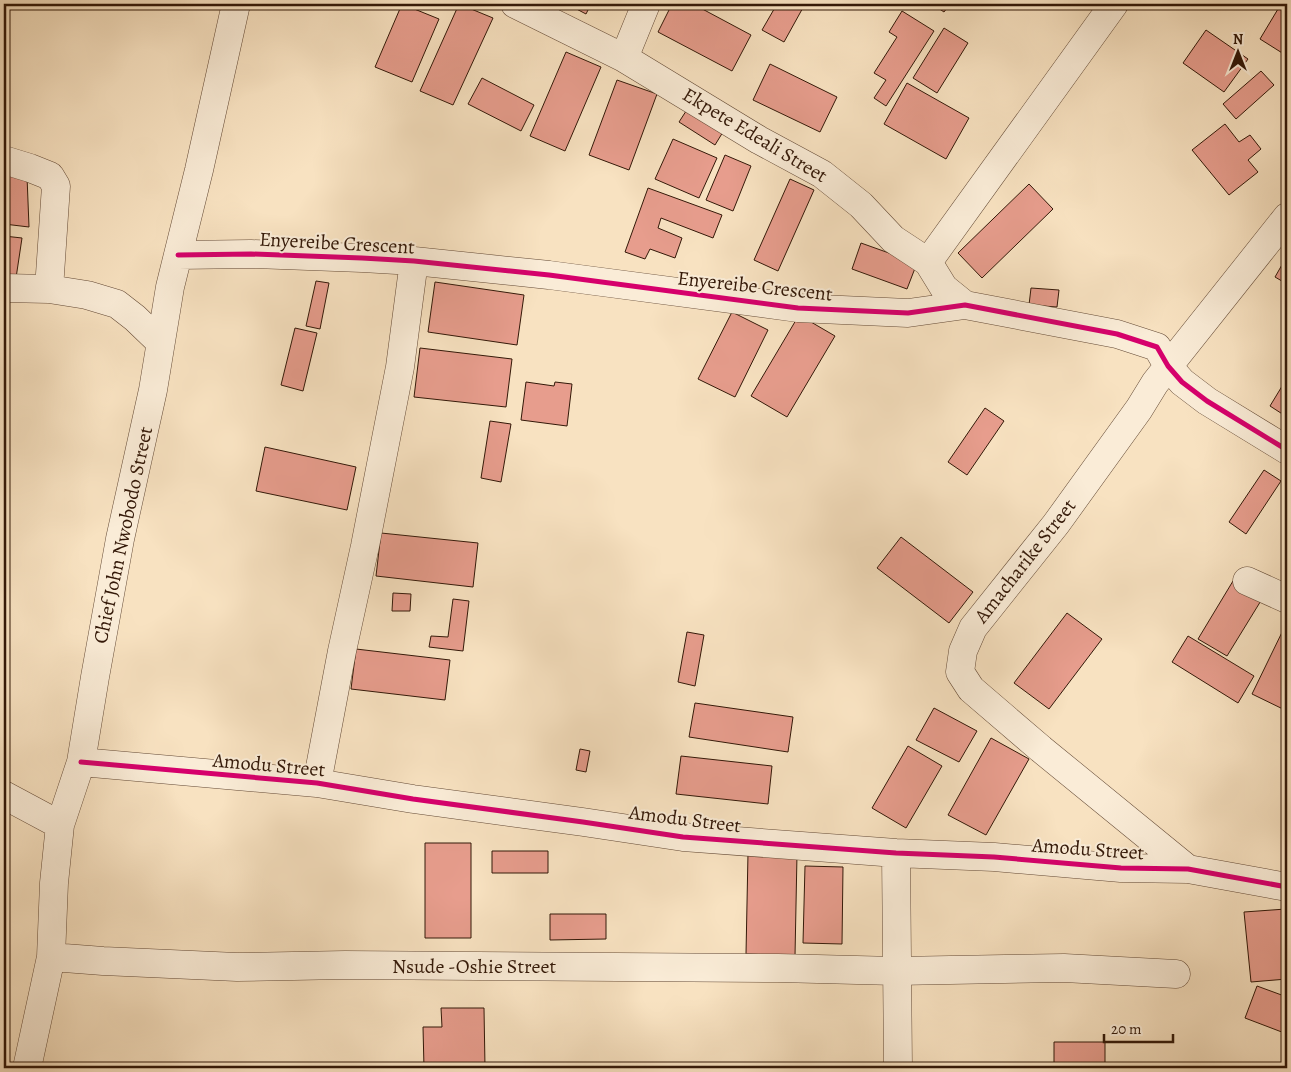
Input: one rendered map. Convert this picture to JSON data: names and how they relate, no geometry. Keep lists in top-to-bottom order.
{
  "streets": {
    "street": [
      "Ekpete Edeali Street",
      "Enyereibe Crescent",
      "Chief John Nwobodo Street",
      "Amacharike Street",
      "Amodu Street",
      "Nsude -Oshie Street"
    ]
  },
  "crossings": [
    ["Ekpete Edeali Street", "Enyereibe Crescent"],
    ["Enyereibe Crescent", "Chief John Nwobodo Street"],
    ["Enyereibe Crescent", "Amacharike Street"],
    ["Chief John Nwobodo Street", "Amodu Street"],
    ["Chief John Nwobodo Street", "Nsude -Oshie Street"],
    ["Amacharike Street", "Amodu Street"]
  ],
  "scale_bar": "20 m",
  "north": "top"
}
